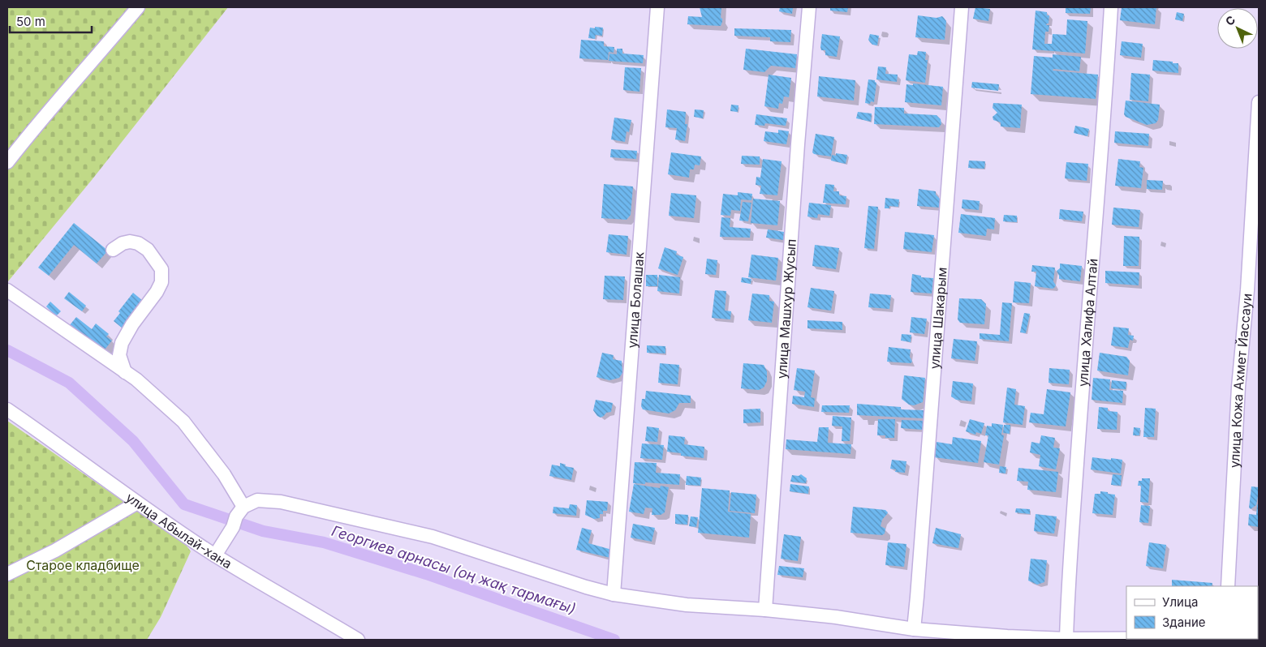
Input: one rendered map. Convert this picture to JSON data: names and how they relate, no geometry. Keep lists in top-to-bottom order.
{
  "streets": {
    "street": [
      "улица Болашак",
      "улица Машхур Жусып",
      "улица Шакарым",
      "улица Халифа Алтай",
      "улица Кожа Ахмет Йассауи",
      "улица Абылай-хана"
    ]
  },
  "water": ["Георгиев арнасы (оң жақ тармағы)"],
  "parks": ["Старое кладбище"],
  "legend": ["Улица", "Здание"],
  "scale_bar": "50 m",
  "north": "top left"
}
